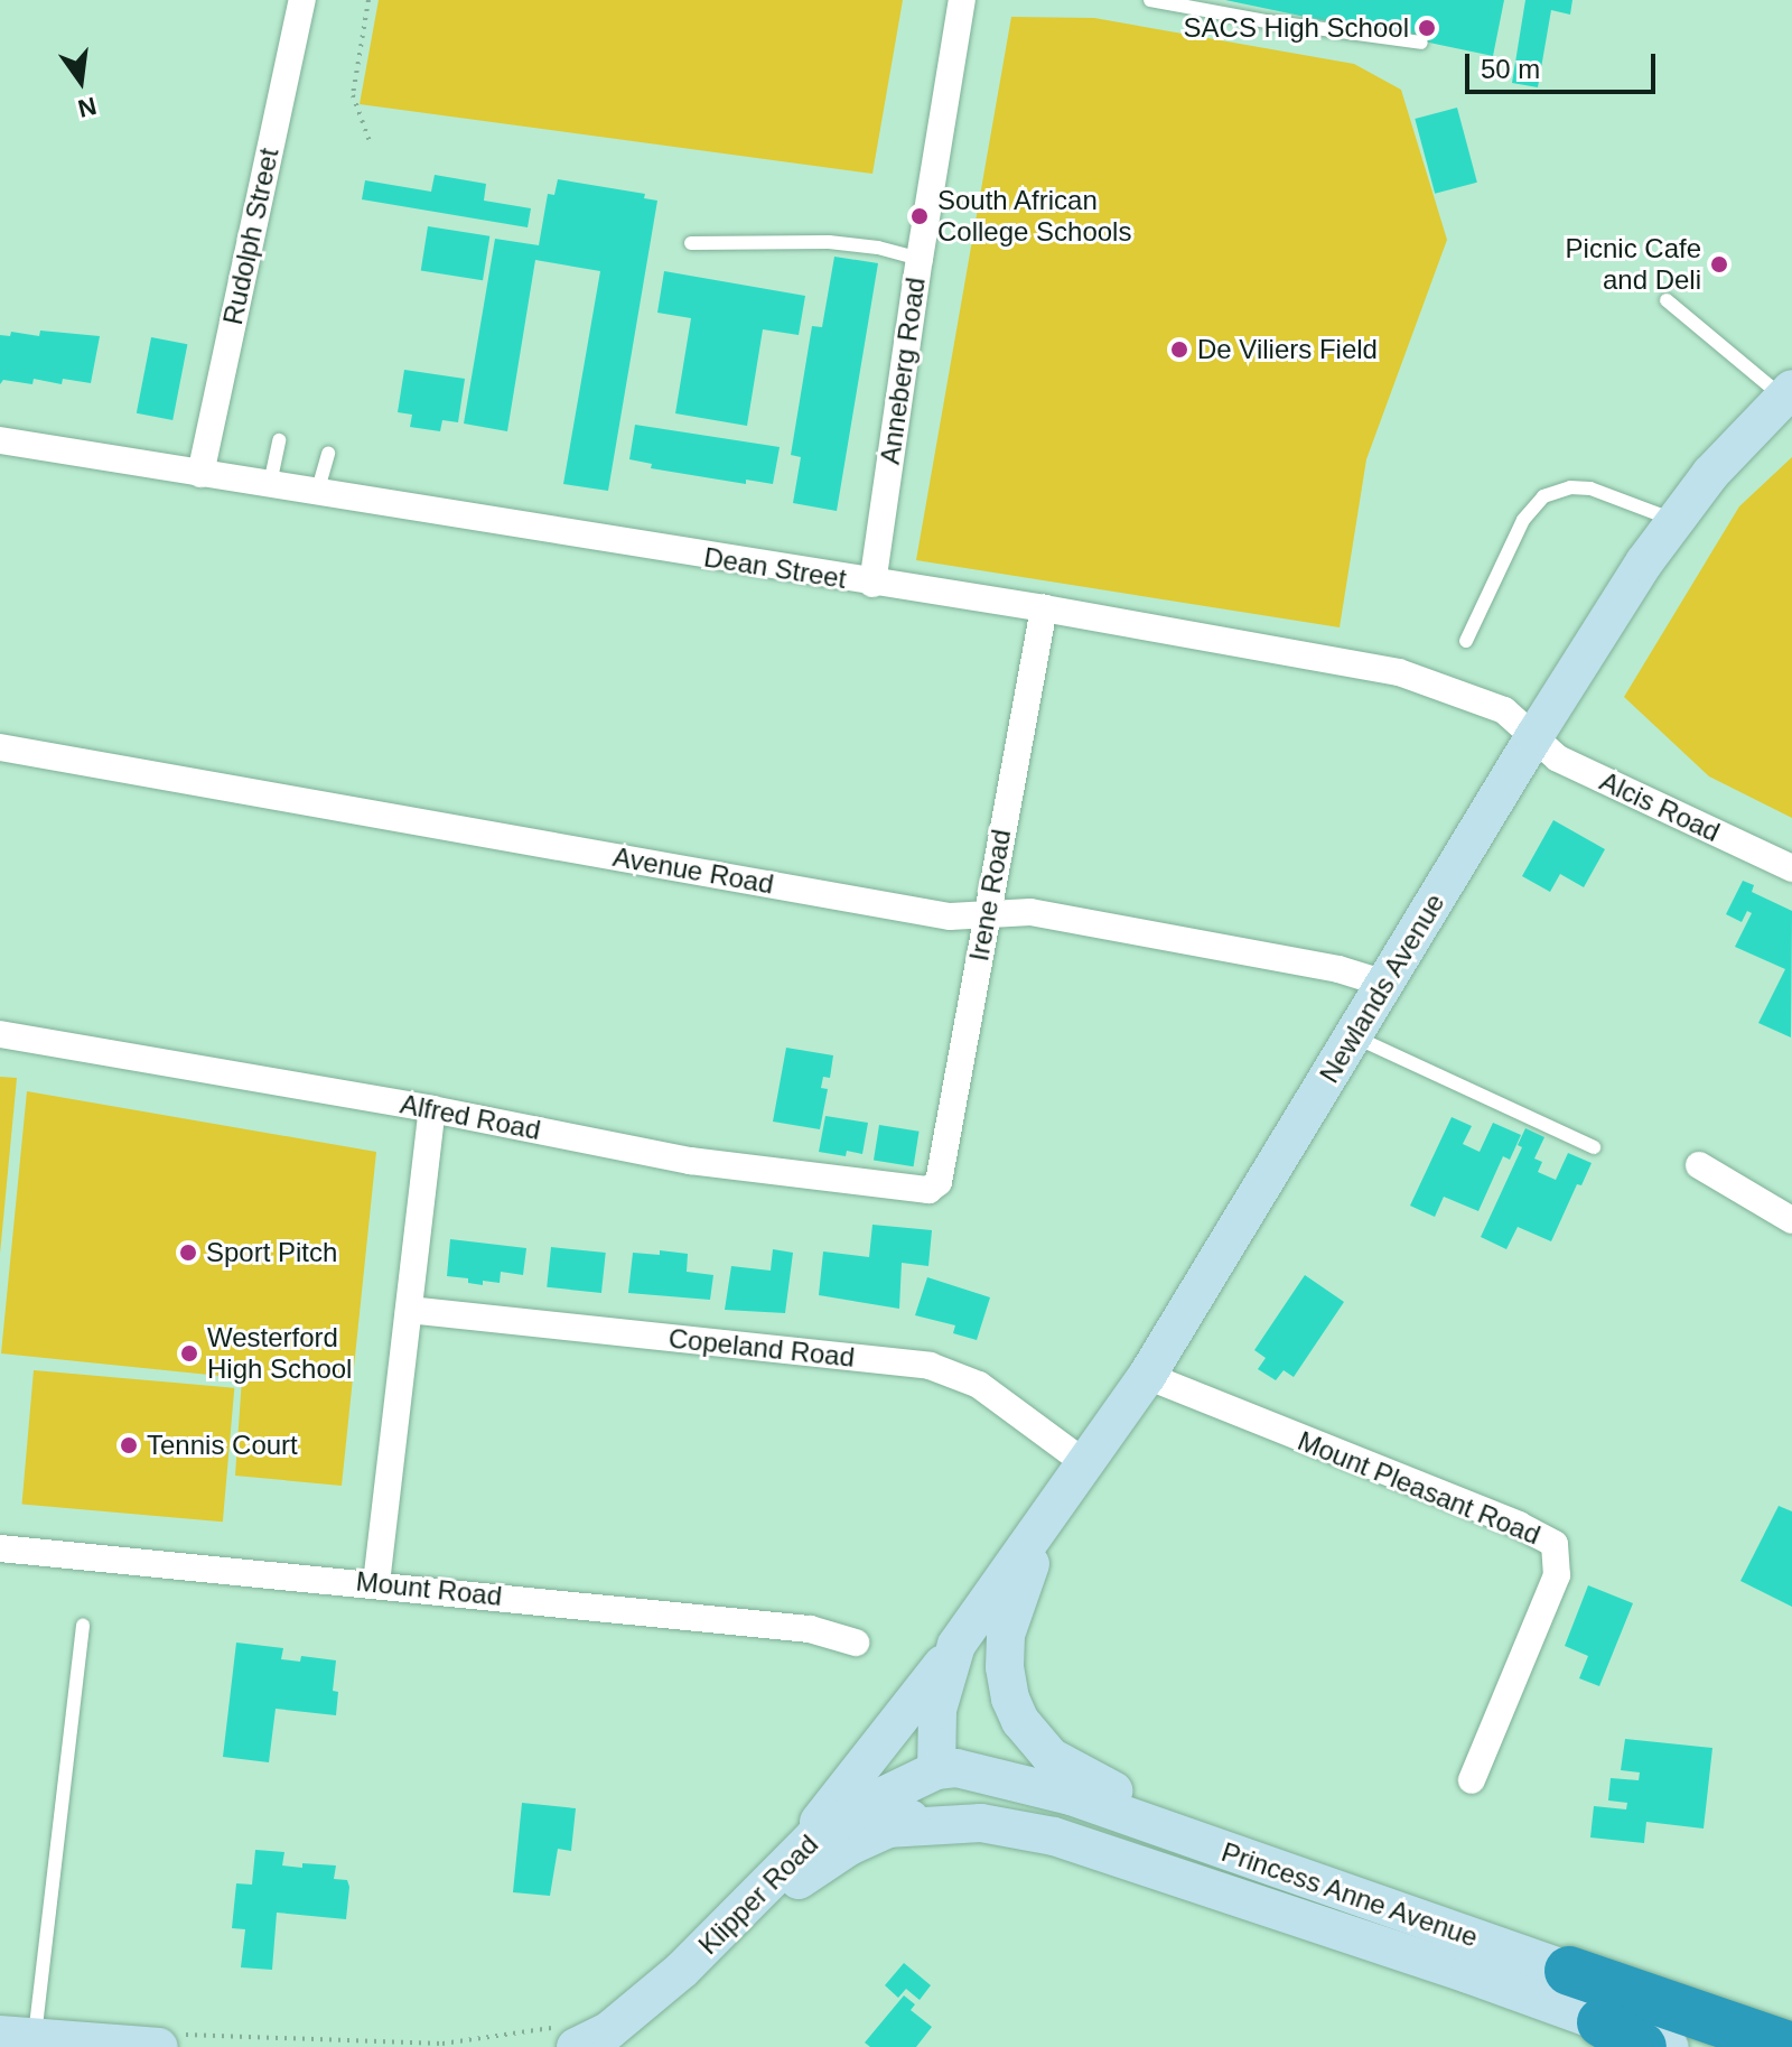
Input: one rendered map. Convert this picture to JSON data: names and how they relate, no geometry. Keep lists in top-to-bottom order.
{
  "streets": {
    "main road": ["Newlands Avenue", "Klipper Road", "Princess Anne Avenue"],
    "street": [
      "Rudolph Street",
      "Anneberg Road",
      "Dean Street",
      "Alcis Road",
      "Avenue Road",
      "Irene Road",
      "Alfred Road",
      "Copeland Road",
      "Mount Pleasant Road",
      "Mount Road"
    ]
  },
  "crossings": [
    ["Rudolph Street", "Dean Street"],
    ["Anneberg Road", "Dean Street"],
    ["Dean Street", "Alcis Road"],
    ["Dean Street", "Irene Road"],
    ["Dean Street", "Newlands Avenue"],
    ["Alcis Road", "Newlands Avenue"],
    ["Avenue Road", "Irene Road"],
    ["Avenue Road", "Newlands Avenue"],
    ["Irene Road", "Alfred Road"],
    ["Newlands Avenue", "Copeland Road"],
    ["Newlands Avenue", "Mount Pleasant Road"],
    ["Newlands Avenue", "Klipper Road"],
    ["Newlands Avenue", "Princess Anne Avenue"],
    ["Klipper Road", "Princess Anne Avenue"]
  ],
  "places": [
    "SACS High School",
    "South African College Schools",
    "Picnic Cafe and Deli",
    "De Viliers Field",
    "Sport Pitch",
    "Westerford High School",
    "Tennis Court"
  ],
  "scale_bar": "50 m",
  "north": "bottom"
}
